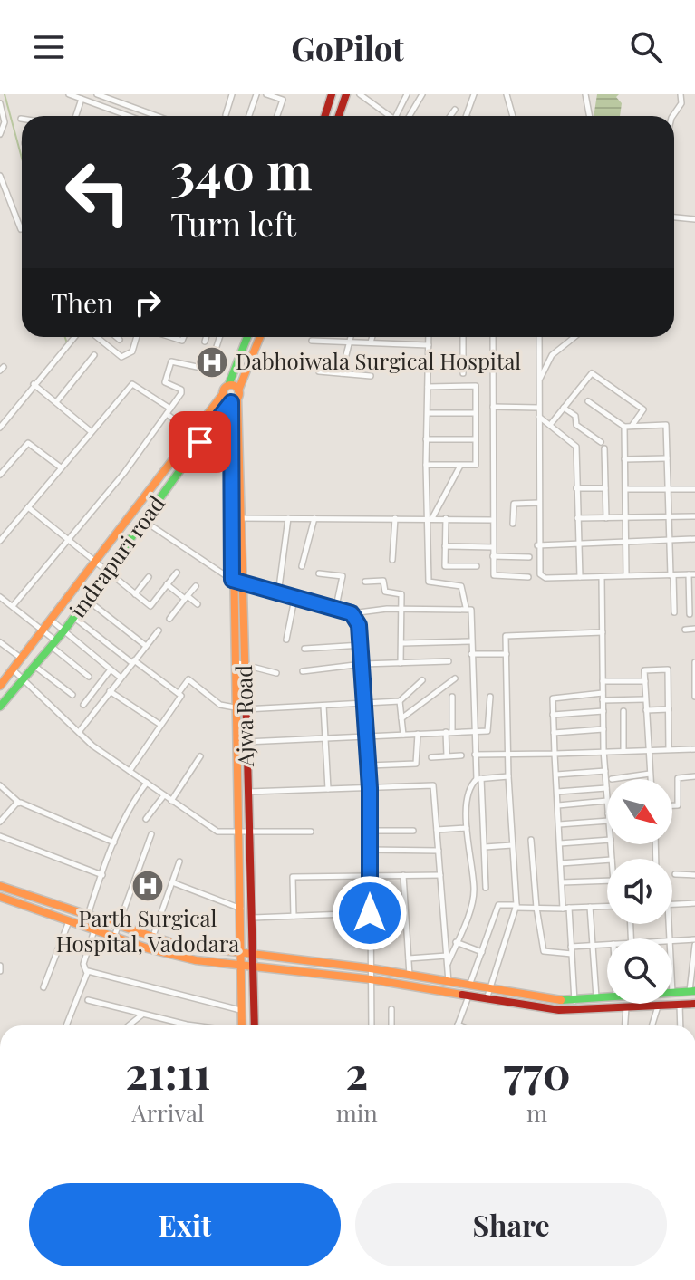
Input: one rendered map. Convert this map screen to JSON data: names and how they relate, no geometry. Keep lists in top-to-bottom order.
{
  "streets": {
    "main road": ["indrapuri road", "Ajwa Road"]
  },
  "crossings": [
    ["indrapuri road", "Ajwa Road"]
  ],
  "places": {
    "hospital": ["Dabhoiwala Surgical Hospital", "Parth Surgical Hospital, Vadodara"]
  },
  "north": "bottom right",
  "page": {
    "header": "GoPilot",
    "turn": ["340 m", "Turn left"],
    "then": "Then",
    "eta": [
      "21:11",
      "Arrival",
      "2",
      "min",
      "770",
      "m"
    ],
    "buttons": ["Exit", "Share"]
  }
}
